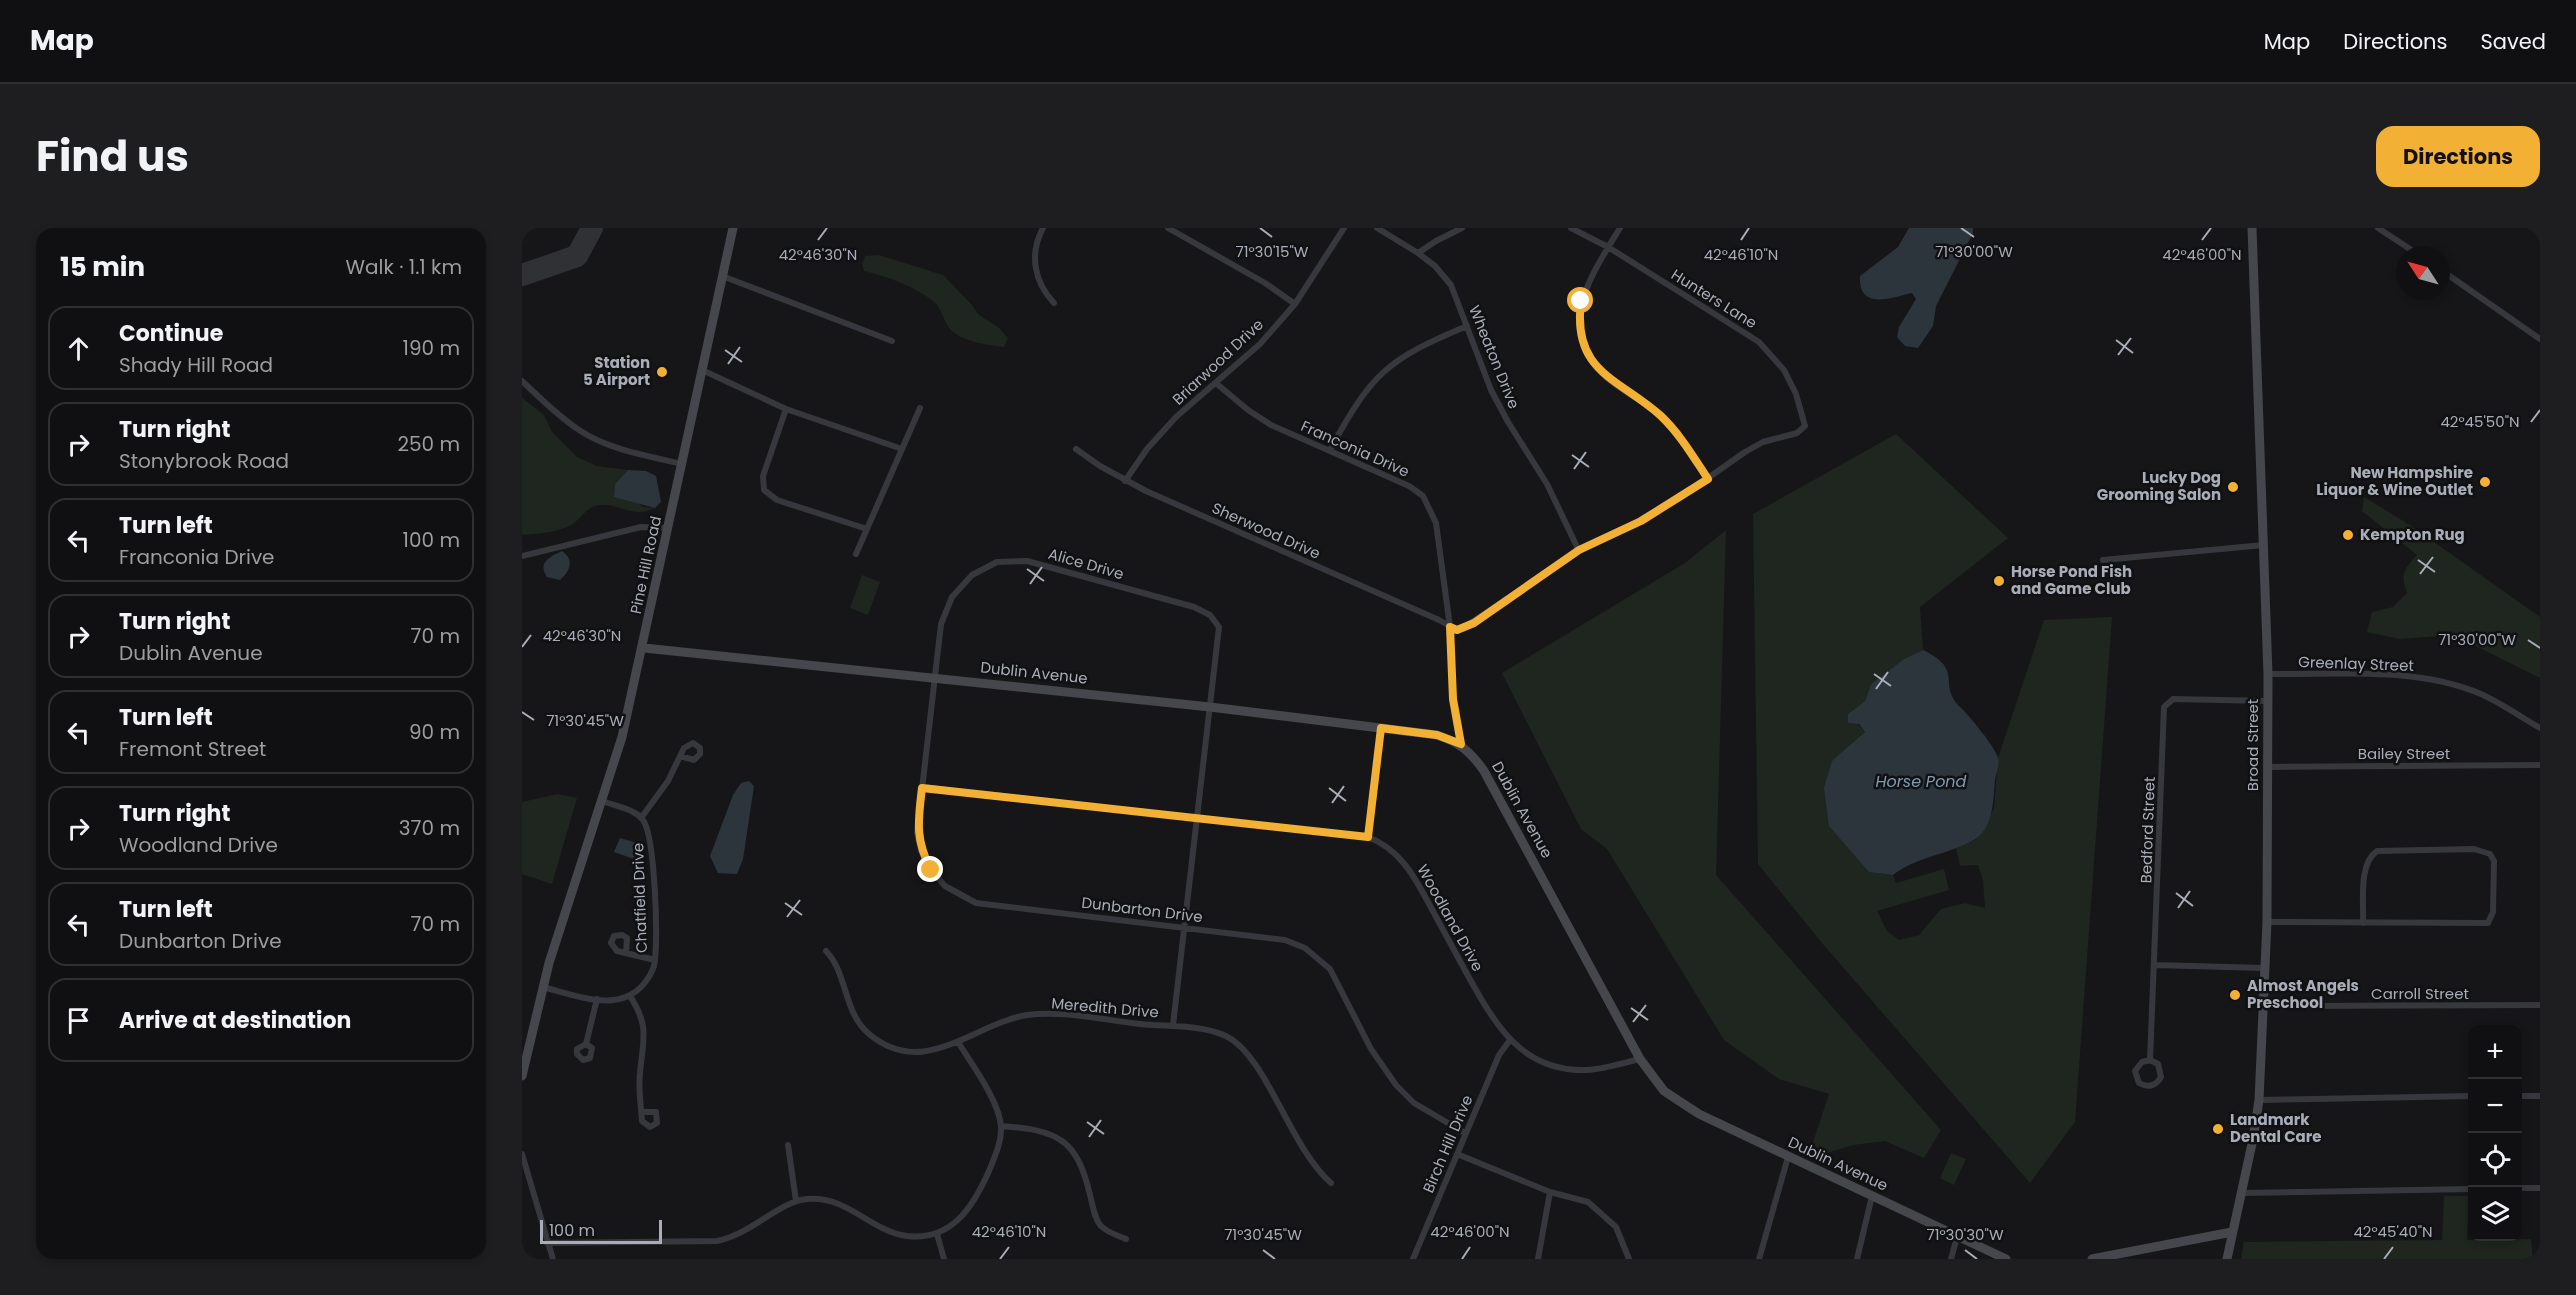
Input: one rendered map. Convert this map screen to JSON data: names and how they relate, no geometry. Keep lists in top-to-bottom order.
{
  "streets": {
    "street": [
      "Hunters Lane",
      "Wheaton Drive",
      "Briarwood Drive",
      "Franconia Drive",
      "Sherwood Drive",
      "Alice Drive",
      "Pine Hill Road",
      "Greenlay Street",
      "Dublin Avenue",
      "Broad Street",
      "Bailey Street",
      "Bedford Street",
      "Chatfield Drive",
      "Dunbarton Drive",
      "Woodland Drive",
      "Carroll Street",
      "Meredith Drive",
      "Birch Hill Drive"
    ]
  },
  "crossings": [
    ["Briarwood Drive", "Franconia Drive"],
    ["Briarwood Drive", "Sherwood Drive"],
    ["Franconia Drive", "Sherwood Drive"],
    ["Franconia Drive", "Dublin Avenue"],
    ["Alice Drive", "Dublin Avenue"],
    ["Alice Drive", "Dunbarton Drive"],
    ["Alice Drive", "Woodland Drive"],
    ["Alice Drive", "Meredith Drive"],
    ["Pine Hill Road", "Dublin Avenue"],
    ["Greenlay Street", "Broad Street"],
    ["Dublin Avenue", "Dunbarton Drive"],
    ["Dublin Avenue", "Woodland Drive"],
    ["Broad Street", "Bailey Street"],
    ["Broad Street", "Bedford Street"],
    ["Broad Street", "Carroll Street"],
    ["Dunbarton Drive", "Woodland Drive"],
    ["Dunbarton Drive", "Birch Hill Drive"],
    ["Woodland Drive", "Birch Hill Drive"]
  ],
  "water": ["Horse Pond"],
  "places": [
    "Station 5 Airport",
    "New Hampshire Liquor & Wine Outlet",
    "Lucky Dog Grooming Salon",
    "Kempton Rug",
    "Horse Pond Fish and Game Club",
    "Almost Angels Preschool",
    "Landmark Dental Care"
  ],
  "scale_bar": "100 m",
  "north": "top left",
  "page": {
    "header": "Map",
    "nav": ["Map", "Directions", "Saved"],
    "title": "Find us",
    "buttons": "Directions",
    "heading": ["15 min", "Walk · 1.1 km"],
    "list": [
      ["Continue", "Shady Hill Road", "190 m"],
      ["Turn right", "Stonybrook Road", "250 m"],
      ["Turn left", "Franconia Drive", "100 m"],
      ["Turn right", "Dublin Avenue", "70 m"],
      ["Turn left", "Fremont Street", "90 m"],
      ["Turn right", "Woodland Drive", "370 m"],
      ["Turn left", "Dunbarton Drive", "70 m"],
      "Arrive at destination"
    ],
    "map_buttons": ["+", "−"],
    "scale": "100 m"
  },
  "coordinates": [
    "71°30'00\"W",
    "71°30'15\"W",
    "42°46'30\"N",
    "42°46'10\"N",
    "42°46'00\"N",
    "42°45'50\"N",
    "71°30'45\"W",
    "42°45'40\"N",
    "71°30'30\"W"
  ]
}
